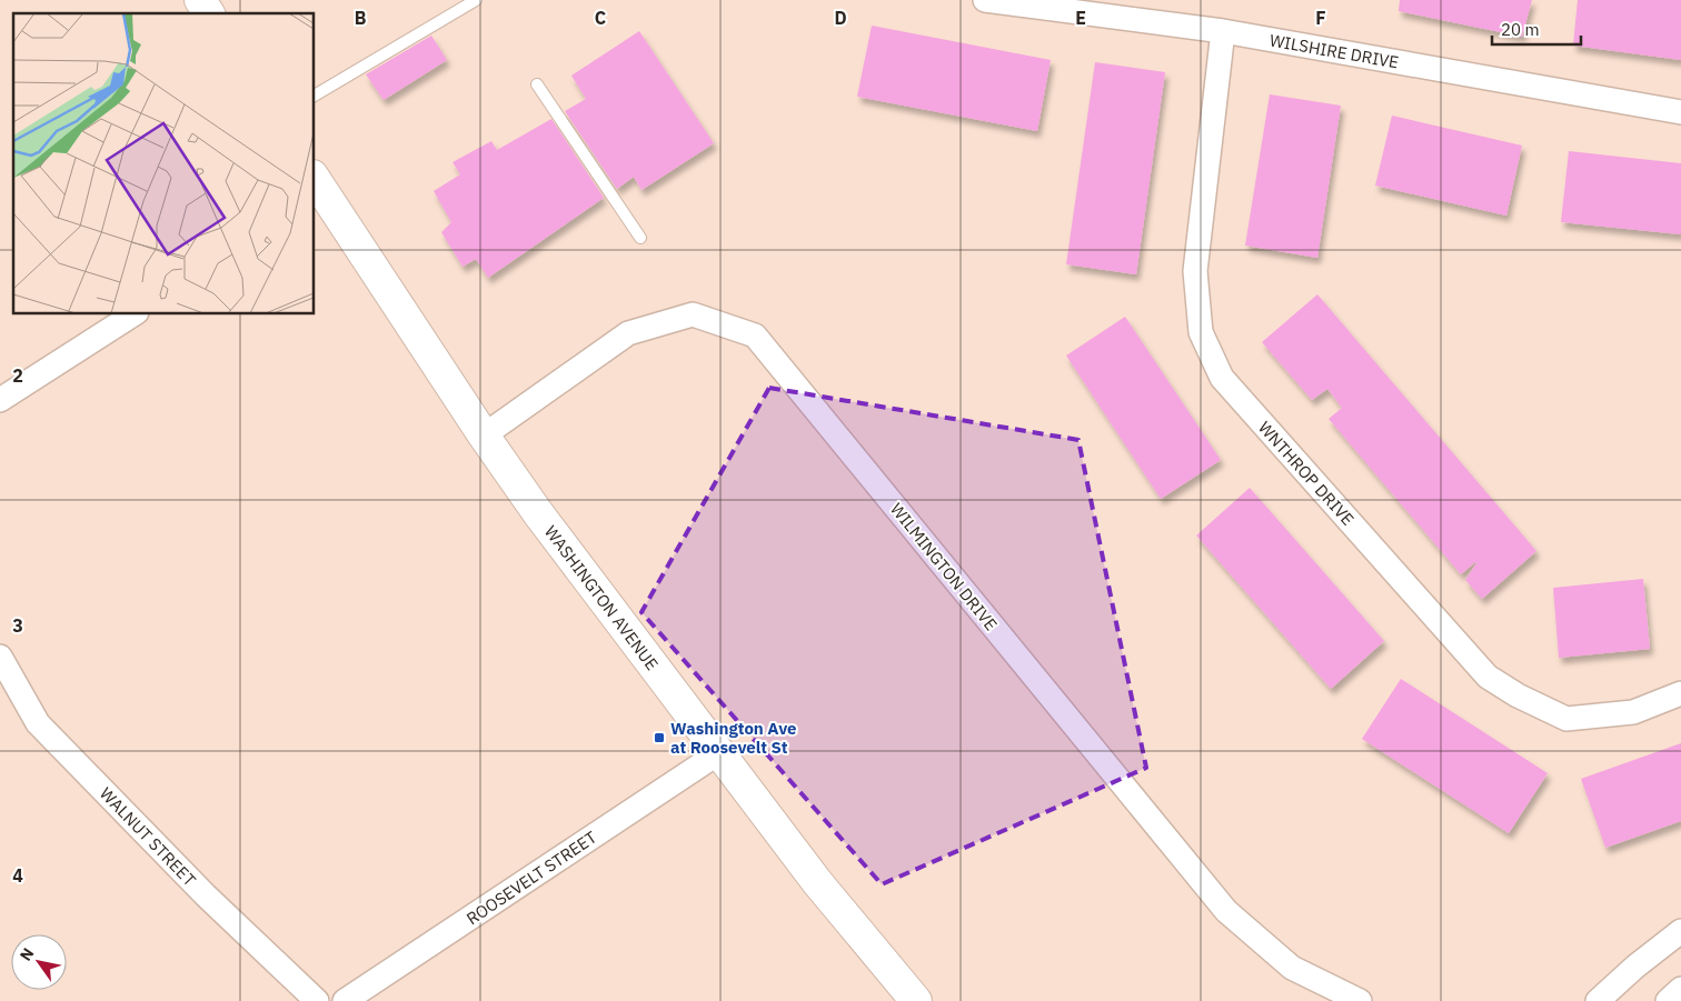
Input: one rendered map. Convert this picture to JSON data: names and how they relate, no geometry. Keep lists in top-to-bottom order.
{
  "streets": {
    "main road": ["WASHINGTON AVENUE"],
    "street": [
      "WILSHIRE DRIVE",
      "WNTHROP DRIVE",
      "WILMINGTON DRIVE",
      "WALNUT STREET",
      "ROOSEVELT STREET"
    ]
  },
  "crossings": [
    ["WILSHIRE DRIVE", "WNTHROP DRIVE"],
    ["WILMINGTON DRIVE", "WASHINGTON AVENUE"],
    ["WASHINGTON AVENUE", "ROOSEVELT STREET"]
  ],
  "places": {
    "transit": ["Washington Ave at Roosevelt St"]
  },
  "scale_bar": "20 m",
  "north": "top left",
  "grid": {
    "columns": [
      "B",
      "C",
      "D",
      "E",
      "F"
    ],
    "rows": ["2", "3", "4"]
  }
}
